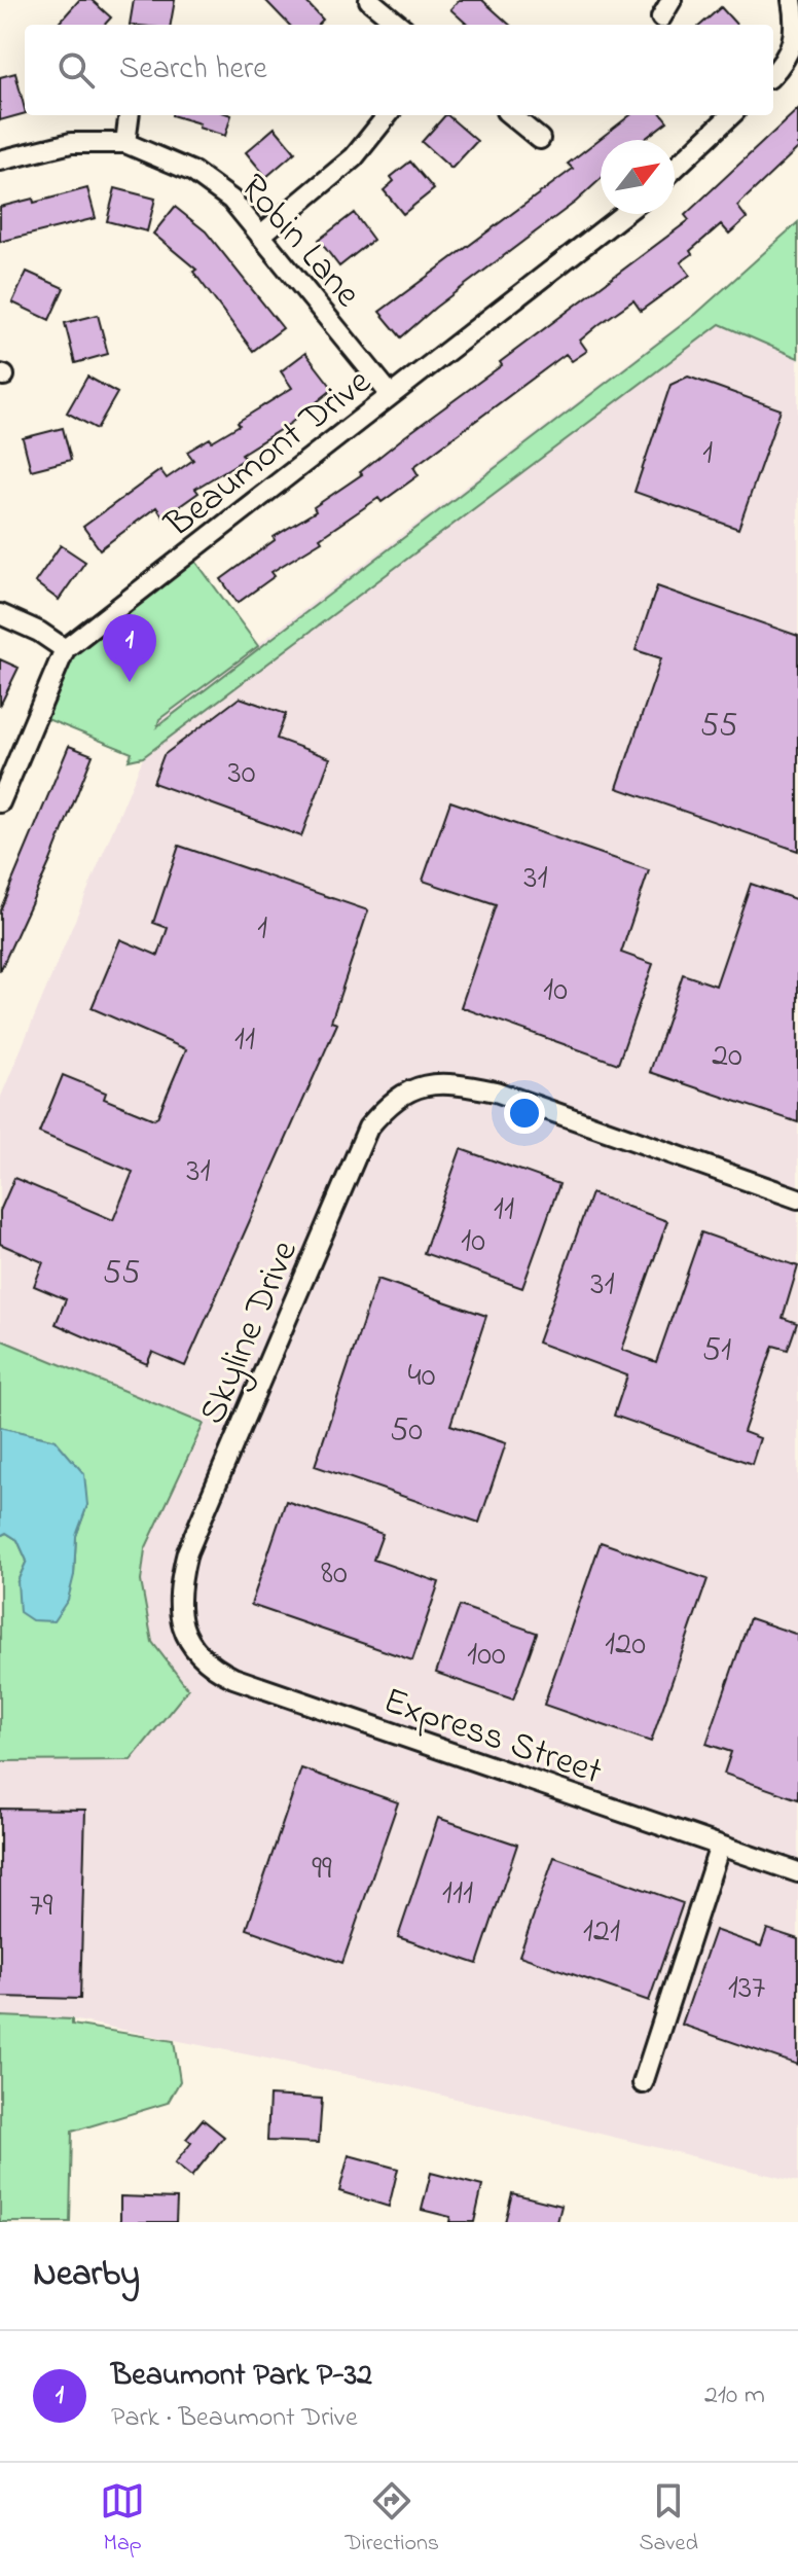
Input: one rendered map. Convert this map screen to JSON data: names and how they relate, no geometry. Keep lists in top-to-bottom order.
{
  "streets": {
    "street": [
      "Robin Lane",
      "Beaumont Drive",
      "Skyline Drive",
      "Express Street"
    ]
  },
  "crossings": [
    ["Robin Lane", "Beaumont Drive"],
    ["Skyline Drive", "Express Street"]
  ],
  "house_numbers": [
    "1",
    "55",
    "30",
    "31",
    "1",
    "10",
    "11",
    "20",
    "31",
    "11",
    "10",
    "55",
    "31",
    "51",
    "40",
    "50",
    "80",
    "120",
    "100",
    "99",
    "111",
    "79",
    "121",
    "137"
  ],
  "north": "top right",
  "page": {
    "search": "Search here",
    "pins": "1",
    "heading": "Nearby",
    "list": [
      {
        "mark": "1",
        "name": "Beaumont Park P-32",
        "note": "Park · Beaumont Drive",
        "value": "210 m"
      }
    ],
    "nav": ["Map", "Directions", "Saved"]
  }
}
